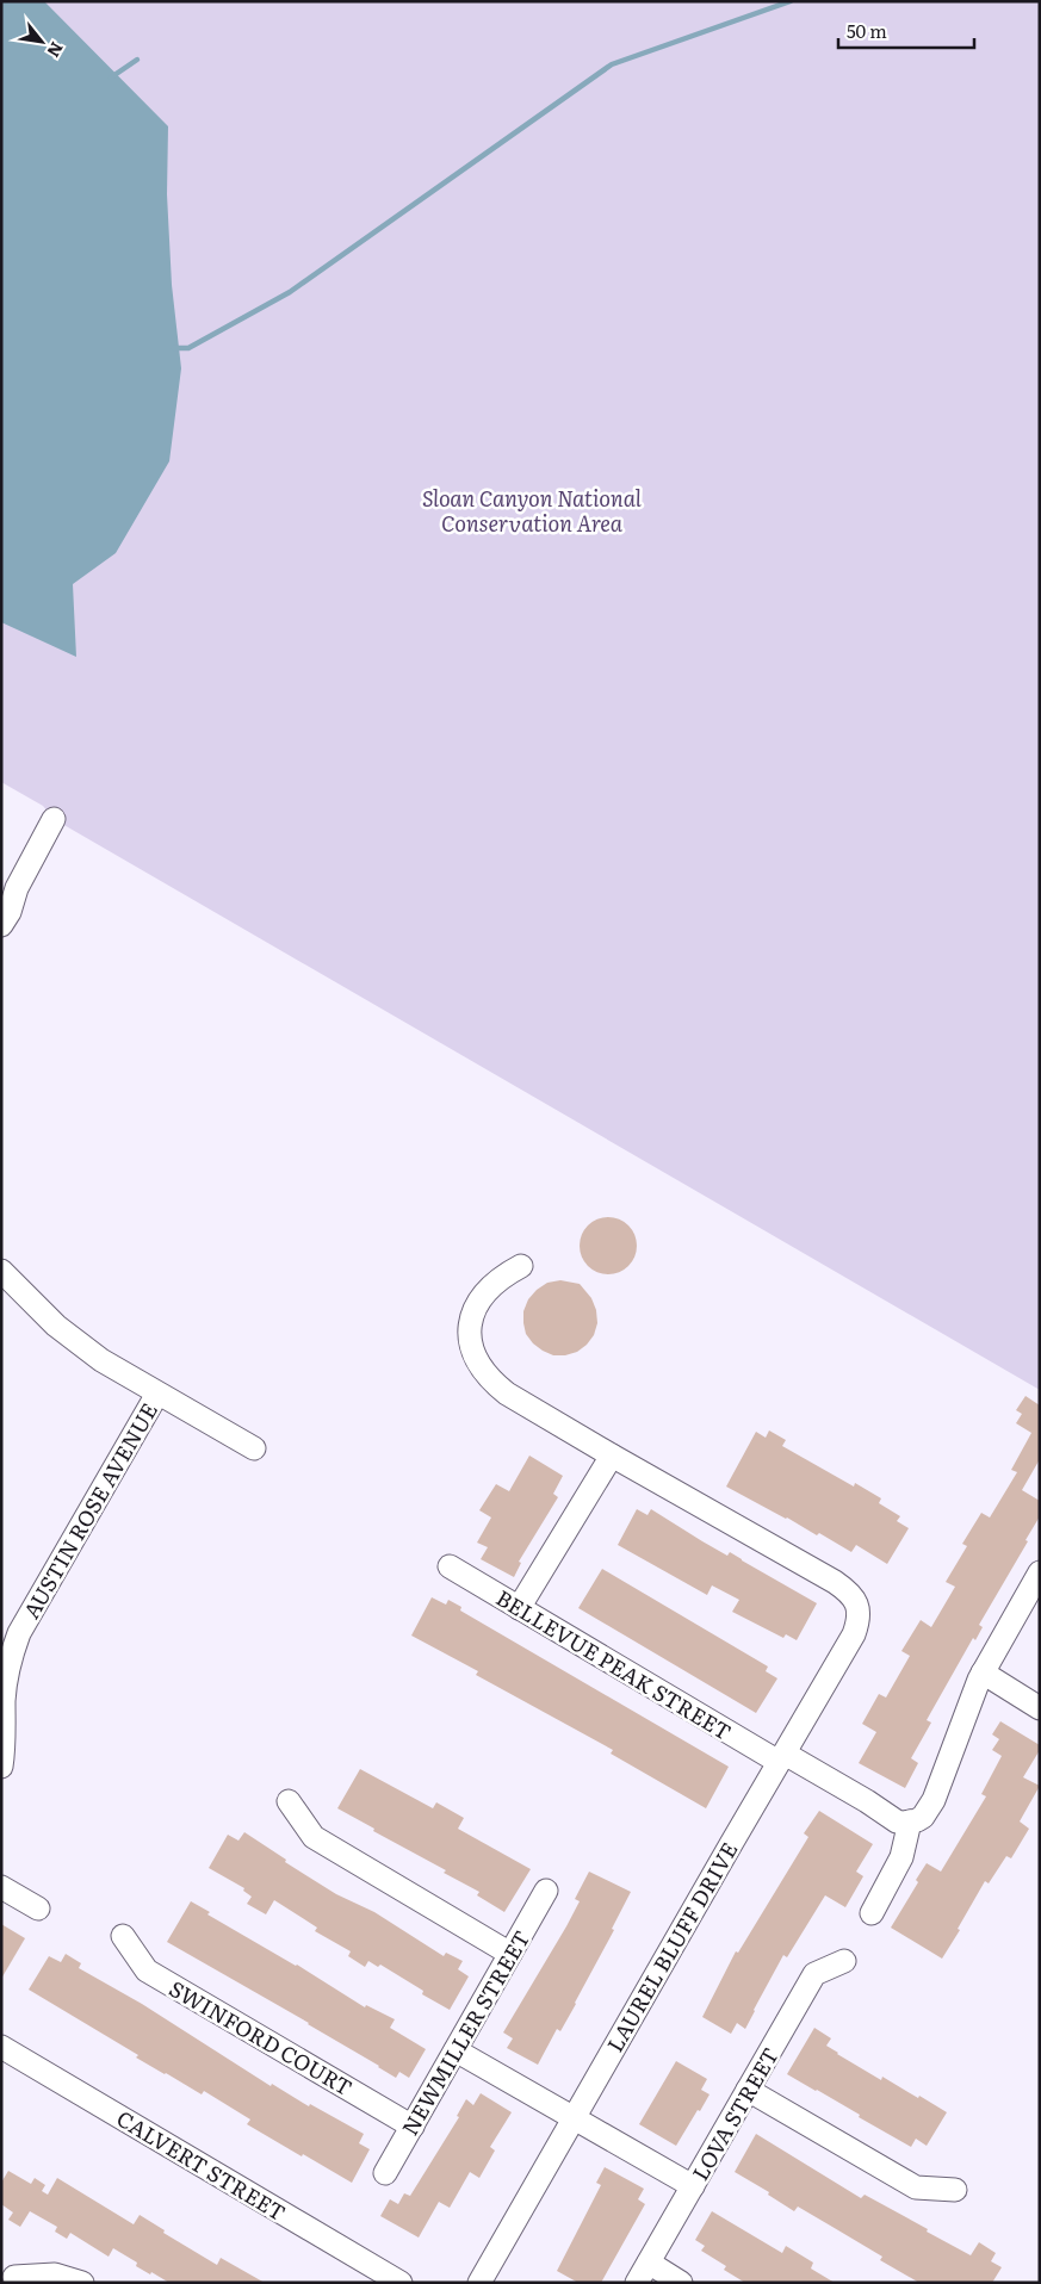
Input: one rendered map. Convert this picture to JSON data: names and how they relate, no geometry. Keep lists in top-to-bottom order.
{
  "streets": {
    "street": [
      "AUSTIN ROSE AVENUE",
      "BELLEVUE PEAK STREET",
      "LAUREL BLUFF DRIVE",
      "NEWMILLER STREET",
      "SWINFORD COURT",
      "LOVA STREET",
      "CALVERT STREET"
    ]
  },
  "crossings": [
    ["BELLEVUE PEAK STREET", "LAUREL BLUFF DRIVE"],
    ["NEWMILLER STREET", "SWINFORD COURT"]
  ],
  "parks": ["Sloan Canyon National Conservation Area"],
  "scale_bar": "50 m",
  "north": "bottom right"
}
